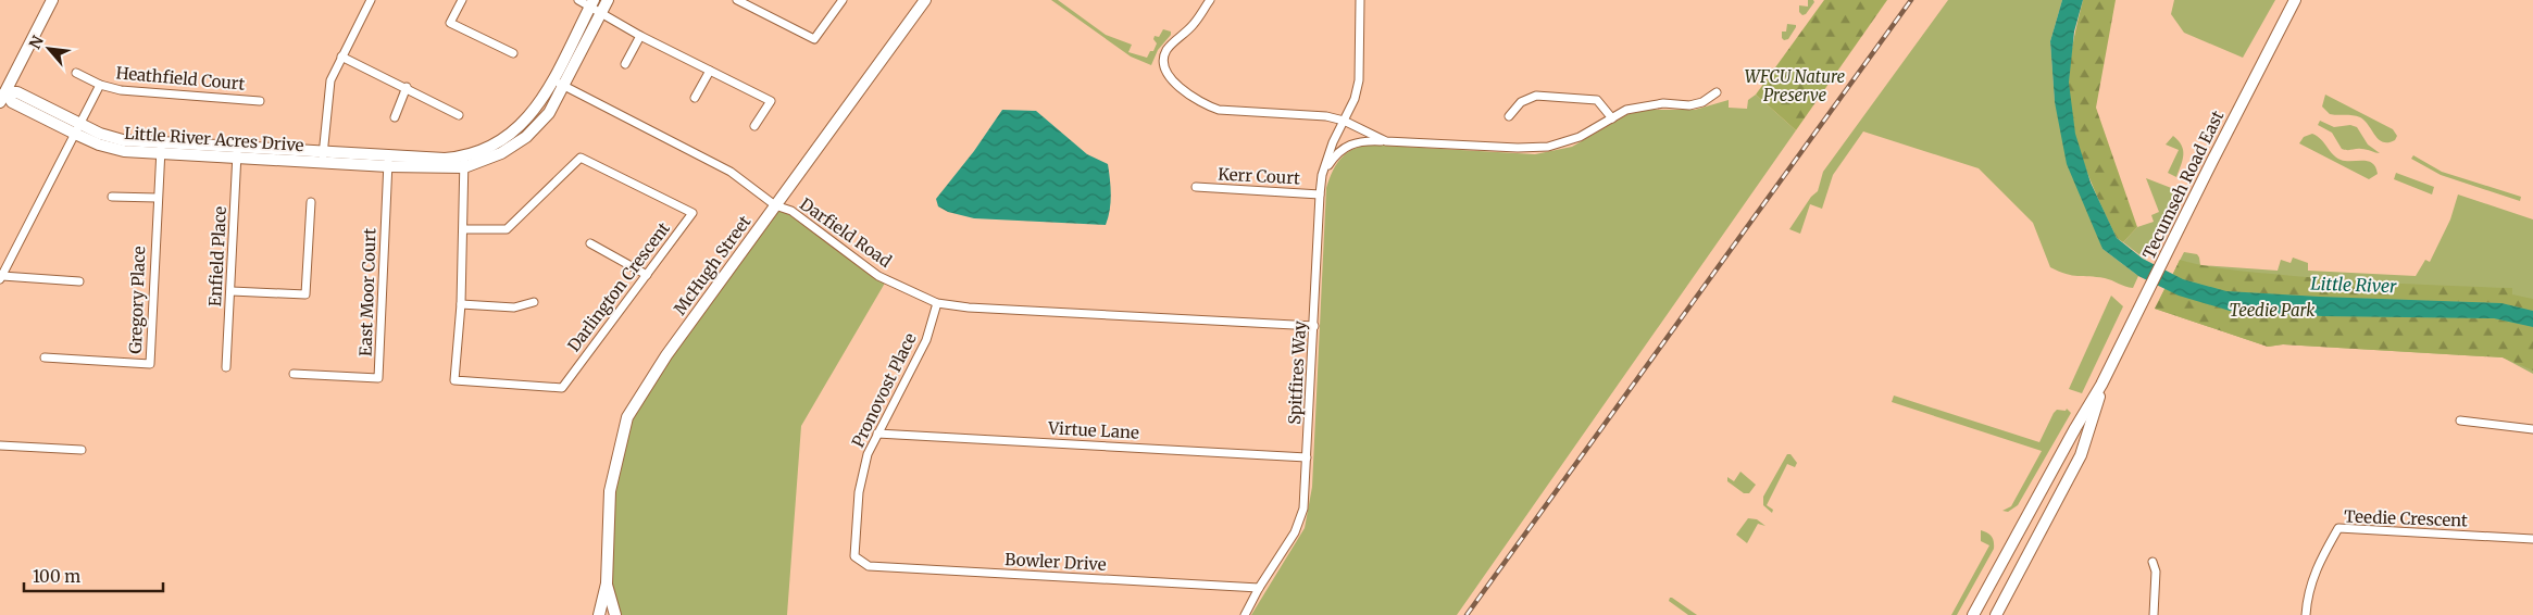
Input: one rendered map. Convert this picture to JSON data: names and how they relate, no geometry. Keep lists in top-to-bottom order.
{
  "streets": {
    "main road": ["Little River Acres Drive", "Tecumseh Road East", "McHugh Street"],
    "street": [
      "Heathfield Court",
      "Kerr Court",
      "Darfield Road",
      "Enfield Place",
      "Darlington Crescent",
      "East Moor Court",
      "Gregory Place",
      "Spitfires Way",
      "Pronovost Place",
      "Virtue Lane",
      "Teedie Crescent",
      "Bowler Drive"
    ]
  },
  "crossings": [
    ["Heathfield Court", "Little River Acres Drive"],
    ["Little River Acres Drive", "Darfield Road"],
    ["Little River Acres Drive", "Enfield Place"],
    ["Little River Acres Drive", "Darlington Crescent"],
    ["Little River Acres Drive", "East Moor Court"],
    ["Little River Acres Drive", "Gregory Place"],
    ["Kerr Court", "Spitfires Way"],
    ["Darfield Road", "McHugh Street"],
    ["Darfield Road", "Spitfires Way"],
    ["Darfield Road", "Pronovost Place"],
    ["Spitfires Way", "Virtue Lane"],
    ["Spitfires Way", "Bowler Drive"],
    ["Pronovost Place", "Virtue Lane"],
    ["Pronovost Place", "Bowler Drive"]
  ],
  "water": ["Little River"],
  "parks": ["WFCU Nature Preserve", "Teedie Park"],
  "scale_bar": "100 m",
  "north": "top left"
}
